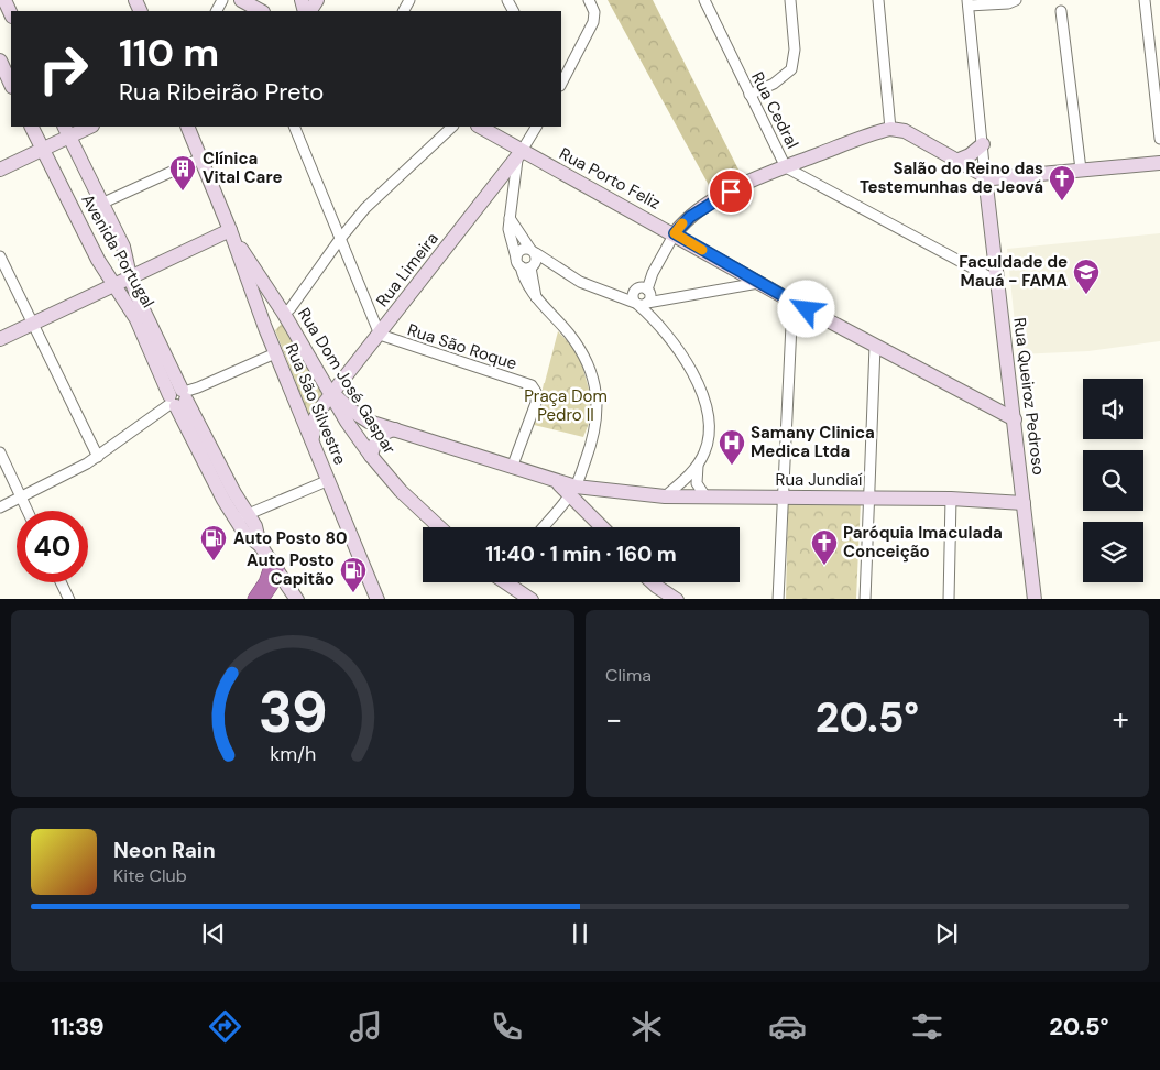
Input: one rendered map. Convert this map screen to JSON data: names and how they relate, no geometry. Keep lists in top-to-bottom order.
{
  "streets": {
    "street": [
      "Rua Cedral",
      "Rua Porto Feliz",
      "Avenida Portugal",
      "Rua Limeira",
      "Rua São Roque",
      "Rua Dom José Gaspar",
      "Rua Queiroz Pedroso",
      "Rua São Silvestre",
      "Rua Jundiaí"
    ]
  },
  "crossings": [
    ["Rua Cedral", "Rua Queiroz Pedroso"],
    ["Rua Porto Feliz", "Rua Limeira"],
    ["Rua Porto Feliz", "Rua Queiroz Pedroso"],
    ["Rua Limeira", "Rua São Roque"],
    ["Rua Limeira", "Rua Dom José Gaspar"],
    ["Rua Limeira", "Rua São Silvestre"],
    ["Rua Limeira", "Rua Jundiaí"],
    ["Rua São Roque", "Rua Jundiaí"],
    ["Rua Dom José Gaspar", "Rua São Silvestre"],
    ["Rua Dom José Gaspar", "Rua Jundiaí"],
    ["Rua Queiroz Pedroso", "Rua Jundiaí"]
  ],
  "parks": ["Praça Dom Pedro II"],
  "places": {
    "building": ["Clínica Vital Care"],
    "church": ["Salão do Reino das Testemunhas de Jeová", "Paróquia Imaculada Conceição"],
    "school or university": ["Faculdade de Mauá - FAMA"],
    "hospital": ["Samany Clinica Medica Ltda"],
    "fuel station": ["Auto Posto 80", "Auto Posto Capitão"]
  },
  "page": {
    "turn": ["110 m", "Rua Ribeirão Preto"],
    "limit": "40",
    "trip": "11:40 · 1 min · 160 m",
    "tile": "Clima",
    "heat": ["−", "20.5°", "+"],
    "song": ["Neon Rain", "Kite Club"],
    "tabs": ["11:39", "20.5°"],
    "gauge": ["39", "km/h"]
  }
}
